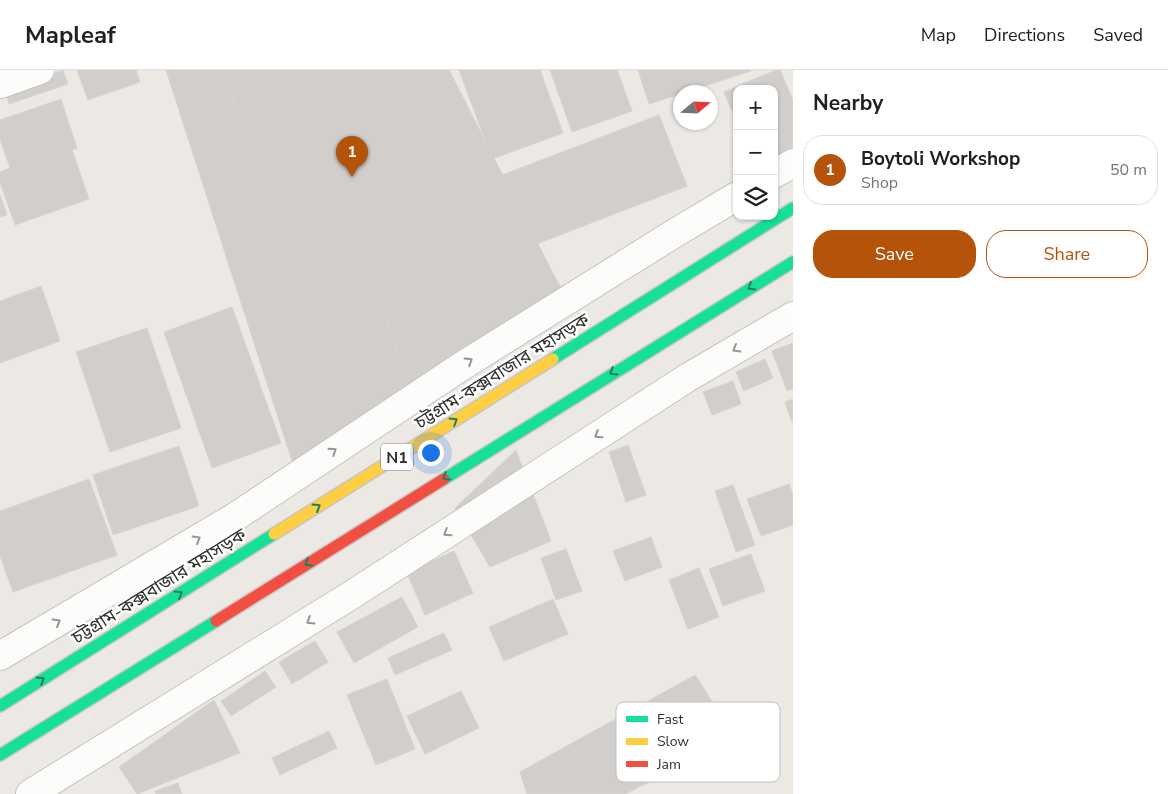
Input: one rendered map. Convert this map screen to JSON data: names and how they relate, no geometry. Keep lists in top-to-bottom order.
{
  "streets": {
    "highway": ["চট্টগ্রাম-কক্সবাজার মহাসড়ক", "N1"]
  },
  "legend": ["Fast", "Slow", "Jam"],
  "north": "right",
  "page": {
    "header": "Mapleaf",
    "nav": ["Map", "Directions", "Saved"],
    "heading": "Nearby",
    "map_buttons": ["+", "−"],
    "list": [
      {
        "mark": "1",
        "name": "Boytoli Workshop",
        "note": "Shop",
        "value": "50 m"
      }
    ],
    "pins": "1",
    "buttons": ["Save", "Share"]
  }
}
